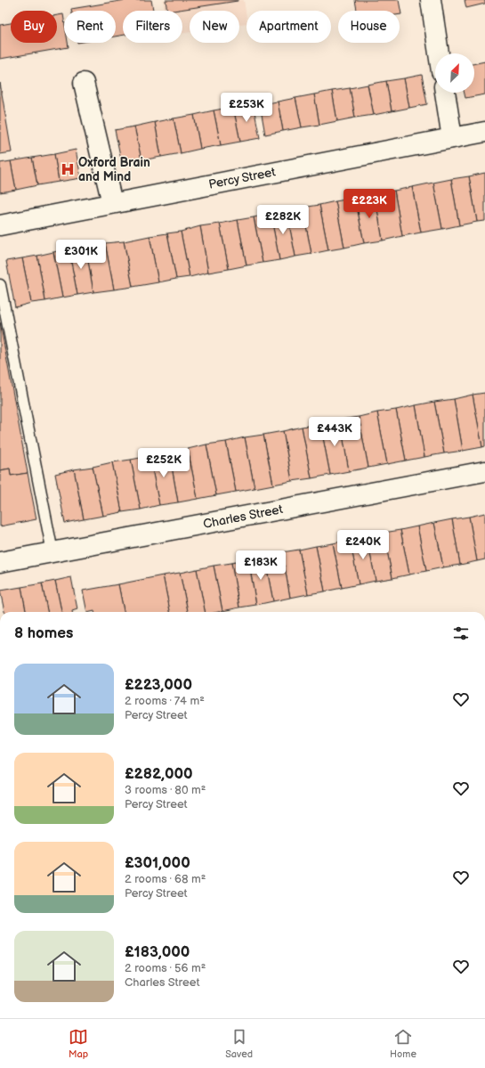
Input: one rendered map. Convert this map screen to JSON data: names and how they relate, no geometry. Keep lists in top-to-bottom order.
{
  "streets": {
    "street": ["Percy Street", "Charles Street"]
  },
  "places": {
    "hospital": ["Oxford Brain and Mind"]
  },
  "north": "top right",
  "page": {
    "chip": [
      "Buy",
      "Rent",
      "Filters",
      "New",
      "Apartment",
      "House"
    ],
    "price": [
      "£253K",
      "£223K",
      "£282K",
      "£301K",
      "£443K",
      "£252K",
      "£240K",
      "£183K"
    ],
    "heading": "8 homes",
    "list": [
      {
        "name": "£223,000",
        "note": "2 rooms · 74 m² · Percy Street"
      },
      {
        "name": "£282,000",
        "note": "3 rooms · 80 m² · Percy Street"
      },
      {
        "name": "£301,000",
        "note": "2 rooms · 68 m² · Percy Street"
      },
      {
        "name": "£183,000",
        "note": "2 rooms · 56 m² · Charles Street"
      }
    ],
    "tabs": ["Map", "Saved", "Home"]
  }
}
